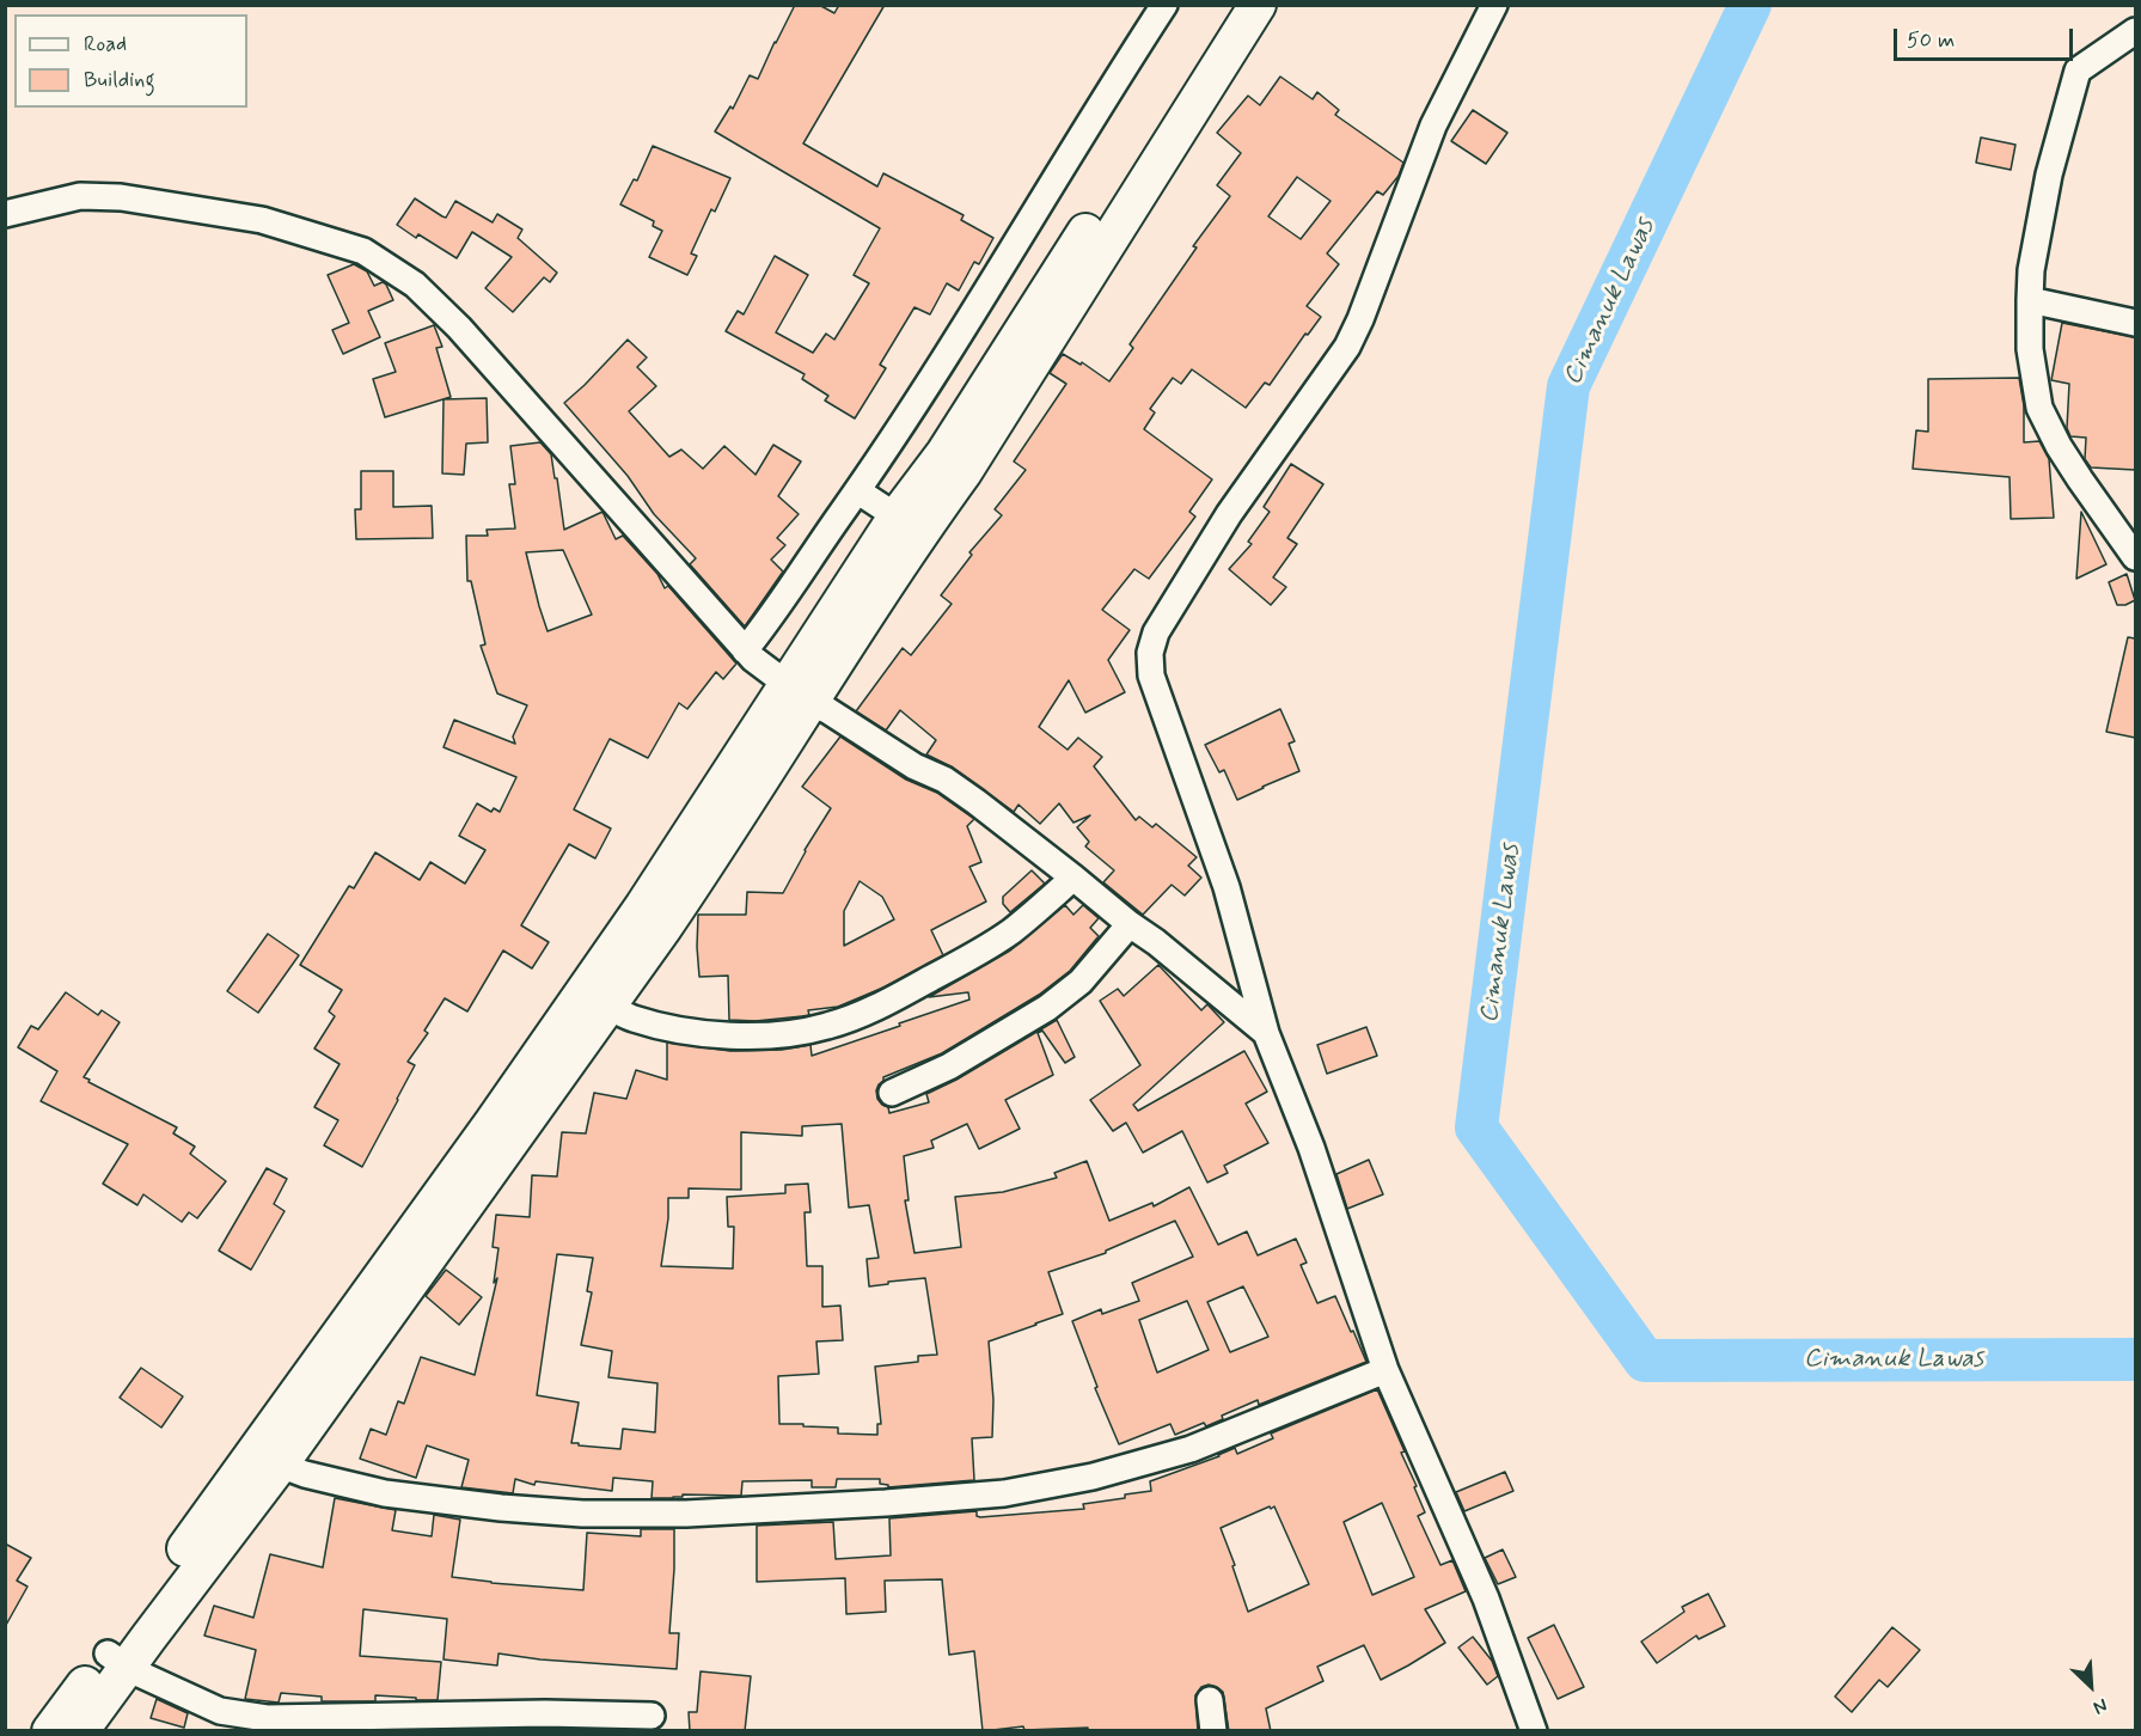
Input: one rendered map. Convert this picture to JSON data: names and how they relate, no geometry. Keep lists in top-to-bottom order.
{
  "water": ["Cimanuk Lawas"],
  "legend": ["Road", "Building"],
  "scale_bar": "50 m",
  "north": "bottom right"
}
